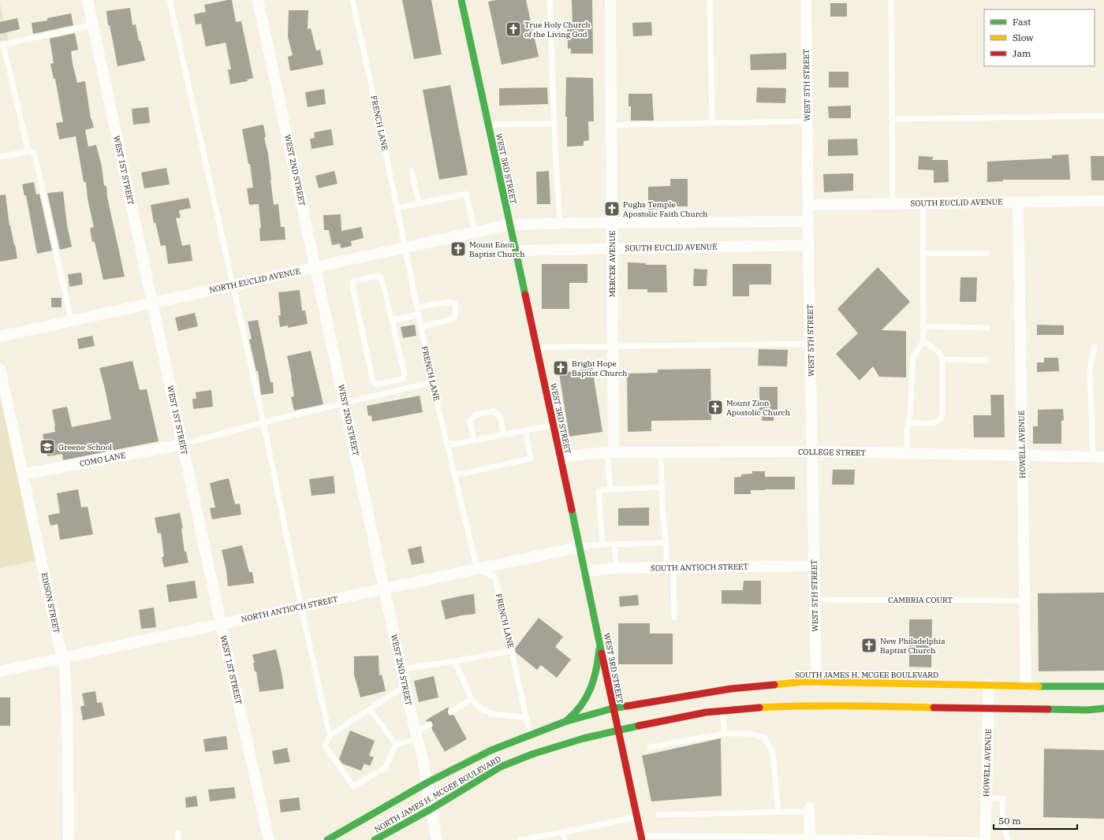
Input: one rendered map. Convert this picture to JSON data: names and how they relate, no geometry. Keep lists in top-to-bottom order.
{
  "streets": {
    "main road": ["WEST 3RD STREET", "SOUTH JAMES H. MCGEE BOULEVARD", "NORTH JAMES H. MCGEE BOULEVARD"],
    "street": [
      "WEST 5TH STREET",
      "WEST 1ST STREET",
      "WEST 2ND STREET",
      "SOUTH EUCLID AVENUE",
      "MERCER AVENUE",
      "NORTH EUCLID AVENUE",
      "HOWELL AVENUE",
      "COLLEGE STREET",
      "COMO LANE",
      "SOUTH ANTIOCH STREET",
      "EDISON STREET",
      "NORTH ANTIOCH STREET"
    ],
    "lane": ["FRENCH LANE", "CAMBRIA COURT"]
  },
  "crossings": [
    ["WEST 5TH STREET", "SOUTH EUCLID AVENUE"],
    ["WEST 5TH STREET", "COLLEGE STREET"],
    ["WEST 5TH STREET", "SOUTH ANTIOCH STREET"],
    ["WEST 5TH STREET", "CAMBRIA COURT"],
    ["WEST 5TH STREET", "SOUTH JAMES H. MCGEE BOULEVARD"],
    ["FRENCH LANE", "NORTH EUCLID AVENUE"],
    ["FRENCH LANE", "NORTH ANTIOCH STREET"],
    ["FRENCH LANE", "NORTH JAMES H. MCGEE BOULEVARD"],
    ["WEST 3RD STREET", "SOUTH EUCLID AVENUE"],
    ["WEST 3RD STREET", "NORTH EUCLID AVENUE"],
    ["WEST 3RD STREET", "COLLEGE STREET"],
    ["WEST 3RD STREET", "SOUTH ANTIOCH STREET"],
    ["WEST 3RD STREET", "NORTH ANTIOCH STREET"],
    ["WEST 3RD STREET", "SOUTH JAMES H. MCGEE BOULEVARD"],
    ["WEST 3RD STREET", "NORTH JAMES H. MCGEE BOULEVARD"],
    ["WEST 1ST STREET", "NORTH EUCLID AVENUE"],
    ["WEST 1ST STREET", "COMO LANE"],
    ["WEST 1ST STREET", "NORTH ANTIOCH STREET"],
    ["WEST 2ND STREET", "NORTH EUCLID AVENUE"],
    ["WEST 2ND STREET", "NORTH ANTIOCH STREET"],
    ["WEST 2ND STREET", "NORTH JAMES H. MCGEE BOULEVARD"],
    ["SOUTH EUCLID AVENUE", "MERCER AVENUE"],
    ["SOUTH EUCLID AVENUE", "HOWELL AVENUE"],
    ["MERCER AVENUE", "COLLEGE STREET"],
    ["HOWELL AVENUE", "COLLEGE STREET"],
    ["HOWELL AVENUE", "CAMBRIA COURT"],
    ["HOWELL AVENUE", "SOUTH JAMES H. MCGEE BOULEVARD"],
    ["COMO LANE", "EDISON STREET"],
    ["EDISON STREET", "NORTH ANTIOCH STREET"],
    ["SOUTH JAMES H. MCGEE BOULEVARD", "NORTH JAMES H. MCGEE BOULEVARD"]
  ],
  "places": {
    "church": [
      "True Holy Church of the Living God",
      "Pughs Temple Apostolic Faith Church",
      "Mount Enon Baptist Church",
      "Bright Hope Baptist Church",
      "Mount Zion Apostolic Church",
      "New Philadelphia Baptist Church"
    ],
    "school or university": ["Greene School"]
  },
  "legend": ["Fast", "Slow", "Jam"],
  "scale_bar": "50 m"
}
